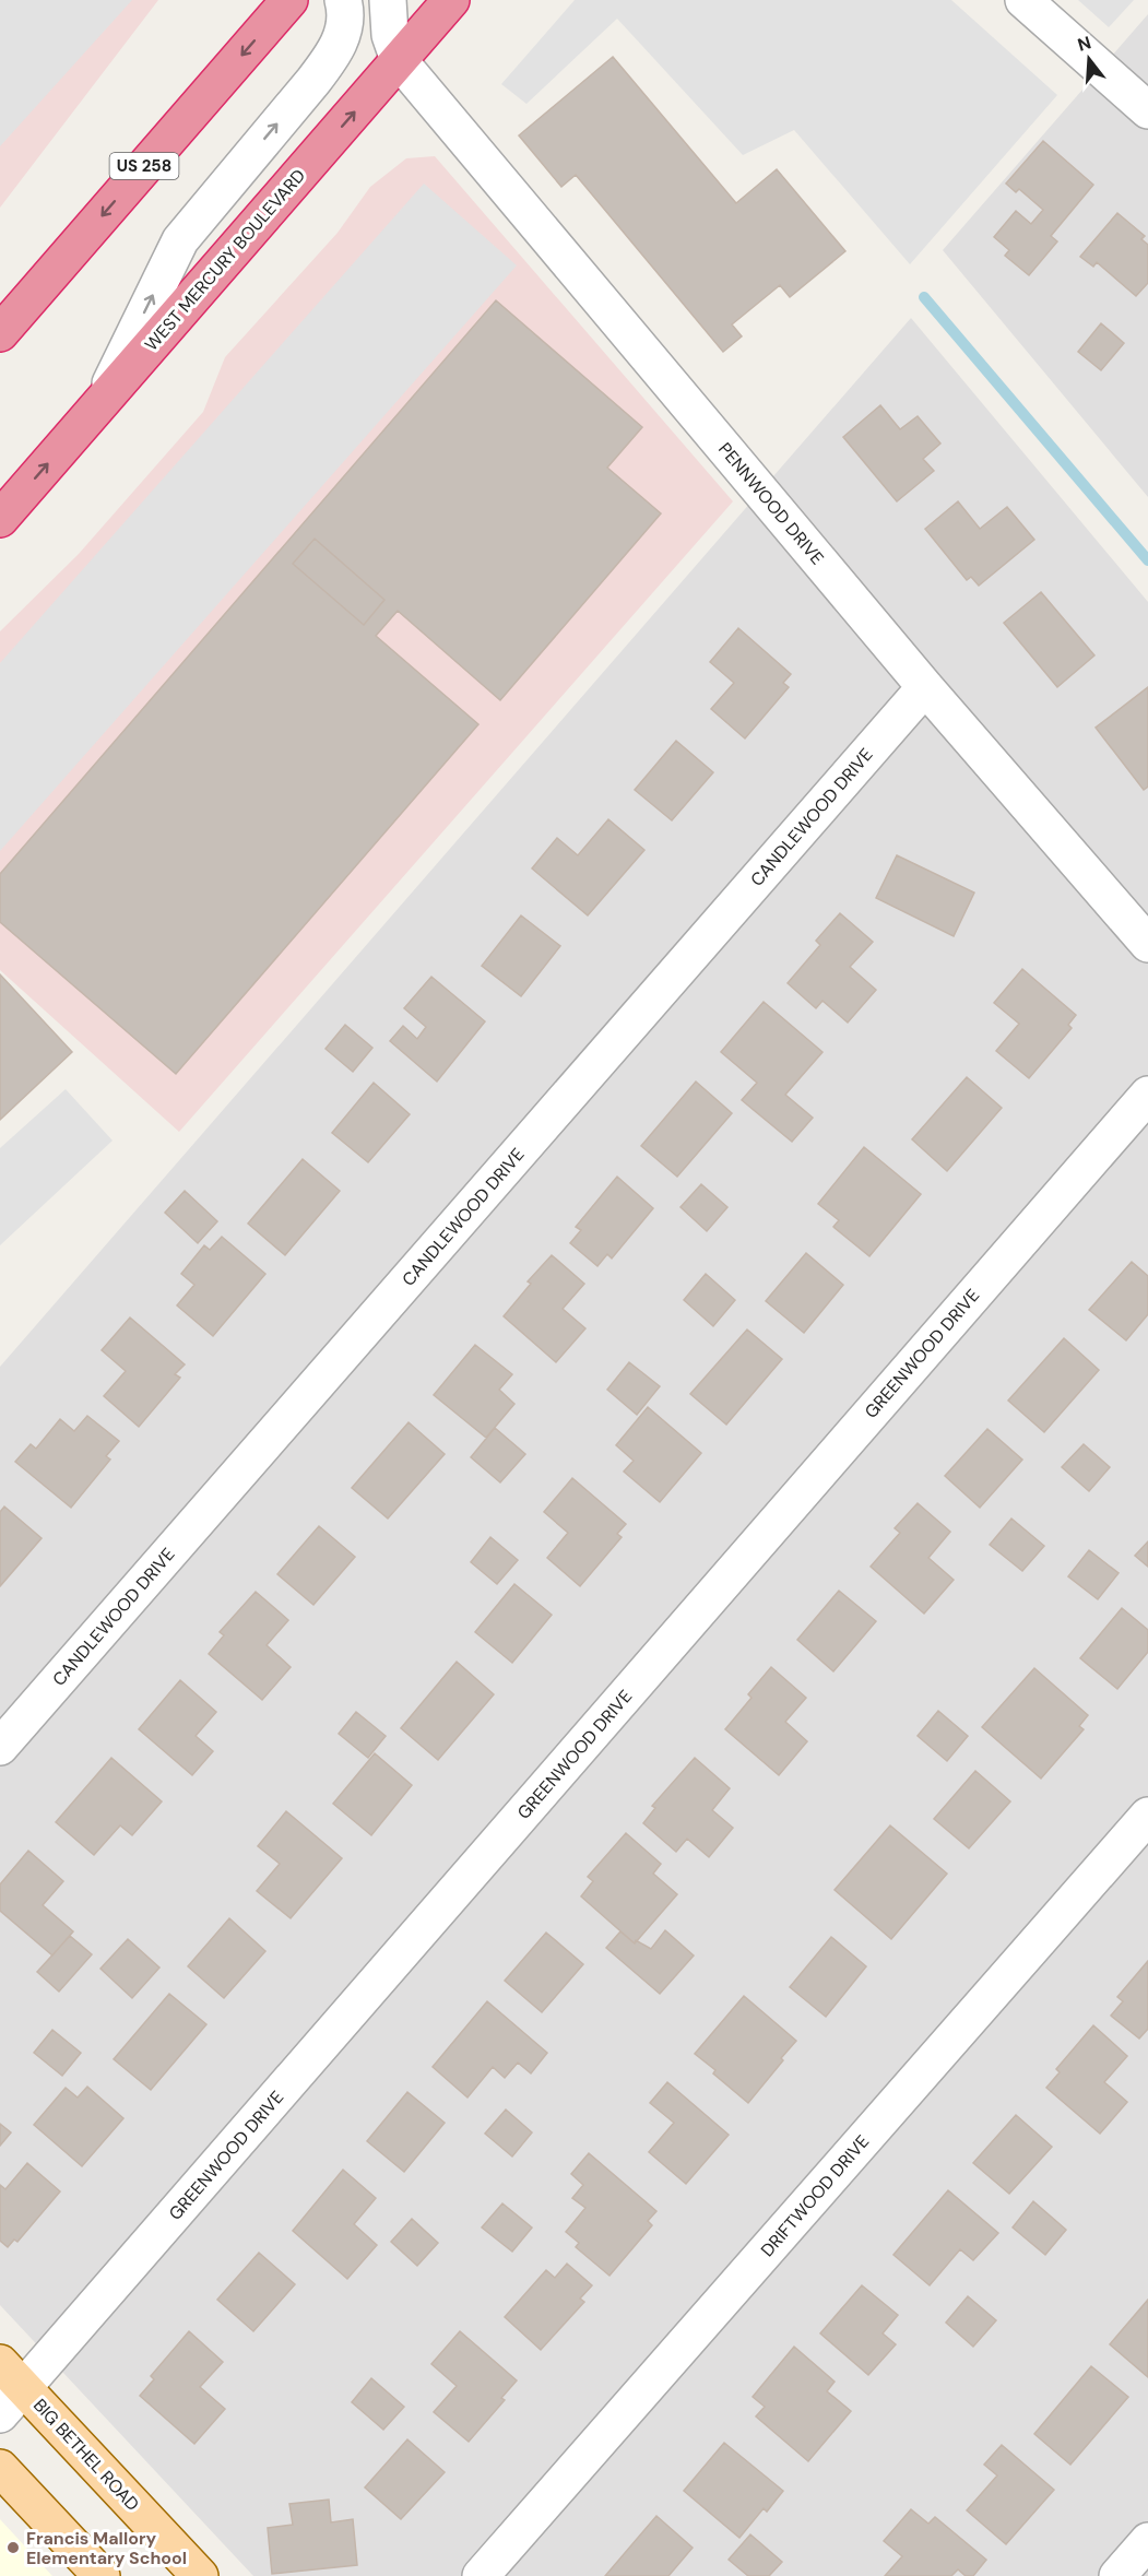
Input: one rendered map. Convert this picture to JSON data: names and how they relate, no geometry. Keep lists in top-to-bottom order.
{
  "streets": {
    "highway": ["US 258", "WEST MERCURY BOULEVARD"],
    "main road": ["BIG BETHEL ROAD"],
    "street": [
      "PENNWOOD DRIVE",
      "CANDLEWOOD DRIVE",
      "GREENWOOD DRIVE",
      "DRIFTWOOD DRIVE"
    ]
  },
  "crossings": [
    ["WEST MERCURY BOULEVARD", "PENNWOOD DRIVE"],
    ["PENNWOOD DRIVE", "CANDLEWOOD DRIVE"],
    ["GREENWOOD DRIVE", "BIG BETHEL ROAD"]
  ],
  "places": ["Francis Mallory Elementary School"],
  "north": "top"
}
